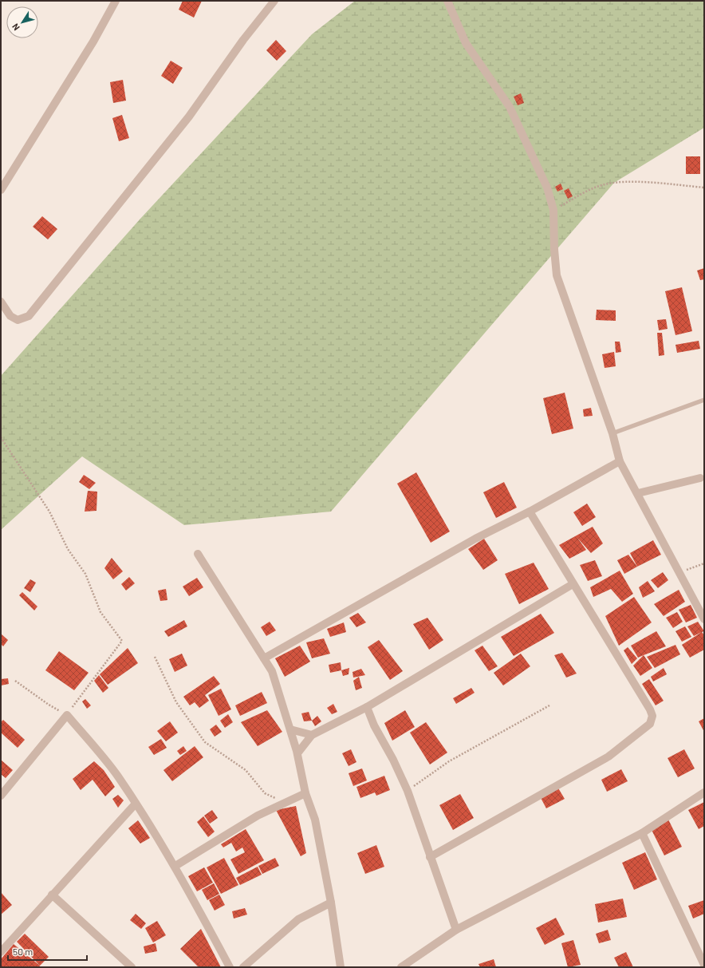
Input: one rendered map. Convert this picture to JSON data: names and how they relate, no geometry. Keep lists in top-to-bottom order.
{
  "scale_bar": "50 m",
  "north": "bottom left"
}
